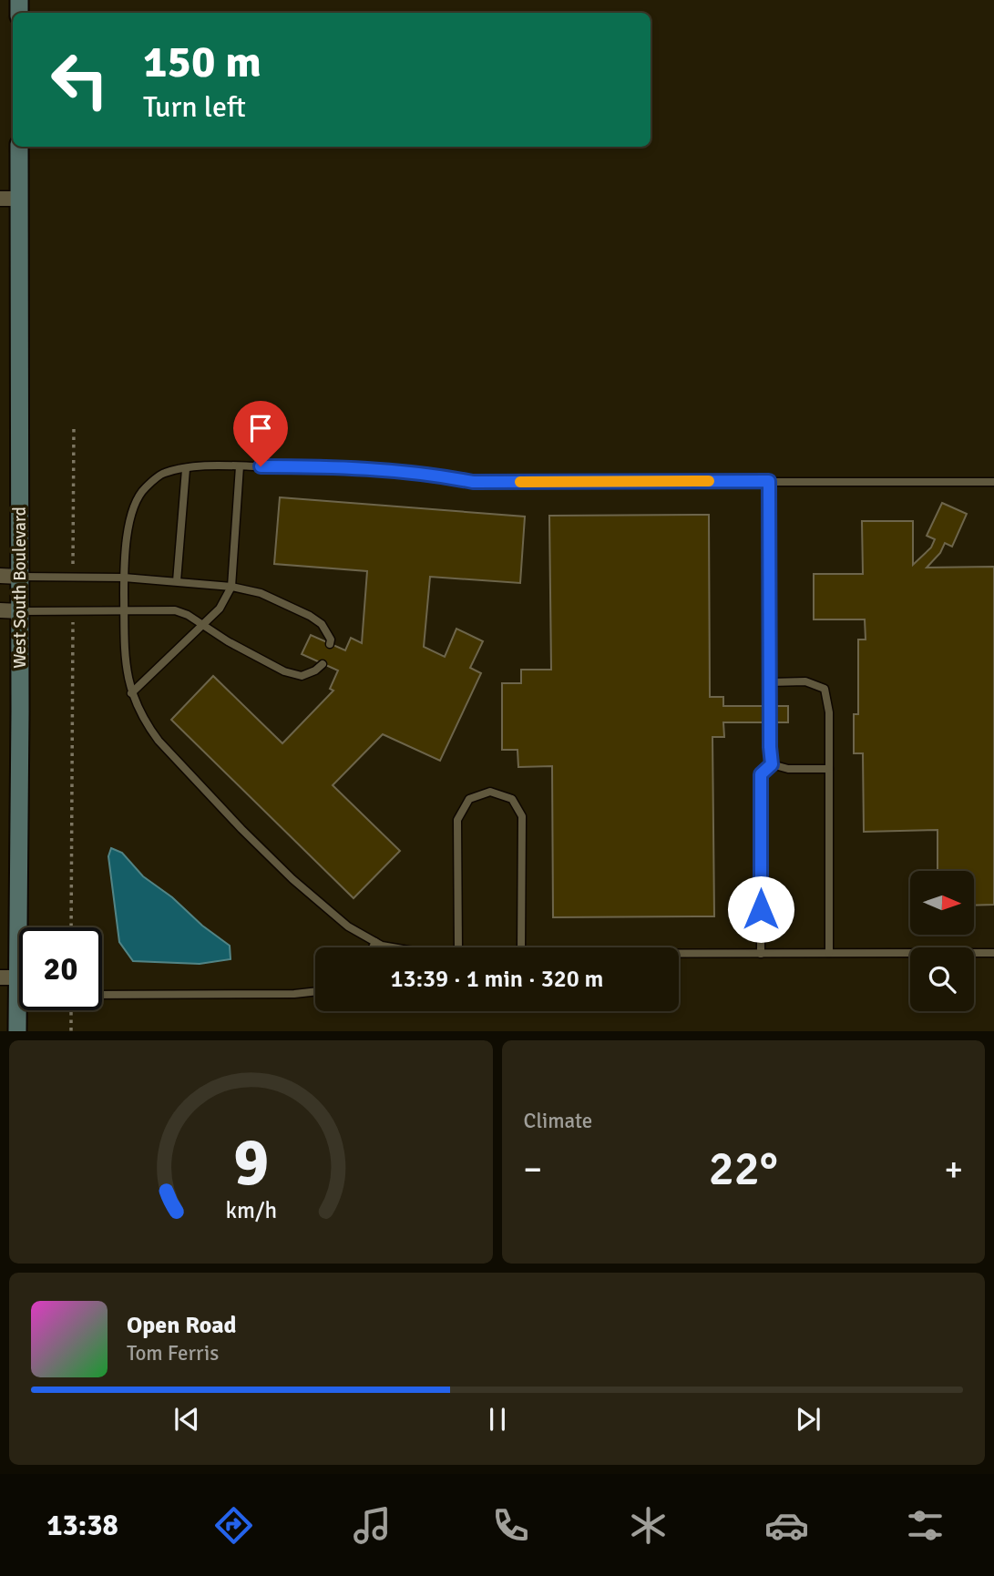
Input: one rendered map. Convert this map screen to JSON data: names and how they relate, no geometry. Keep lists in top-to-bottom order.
{
  "streets": {
    "main road": ["West South Boulevard"]
  },
  "north": "right",
  "page": {
    "turn": ["150 m", "Turn left"],
    "limit": "20",
    "trip": "13:39 · 1 min · 320 m",
    "tile": "Climate",
    "heat": ["−", "22°", "+"],
    "song": ["Open Road", "Tom Ferris"],
    "tabs": "13:38",
    "gauge": ["9", "km/h"]
  }
}
